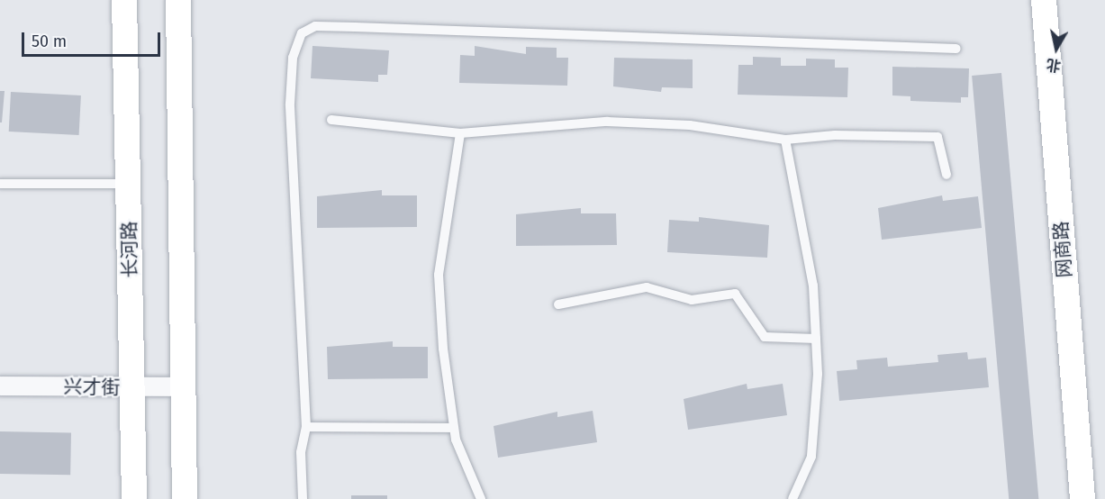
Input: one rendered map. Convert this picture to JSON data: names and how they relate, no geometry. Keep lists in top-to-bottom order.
{
  "streets": {
    "main road": ["长河路", "网商路"],
    "street": ["兴才街"]
  },
  "crossings": [
    ["长河路", "兴才街"]
  ],
  "scale_bar": "50 m",
  "north": "bottom"
}
